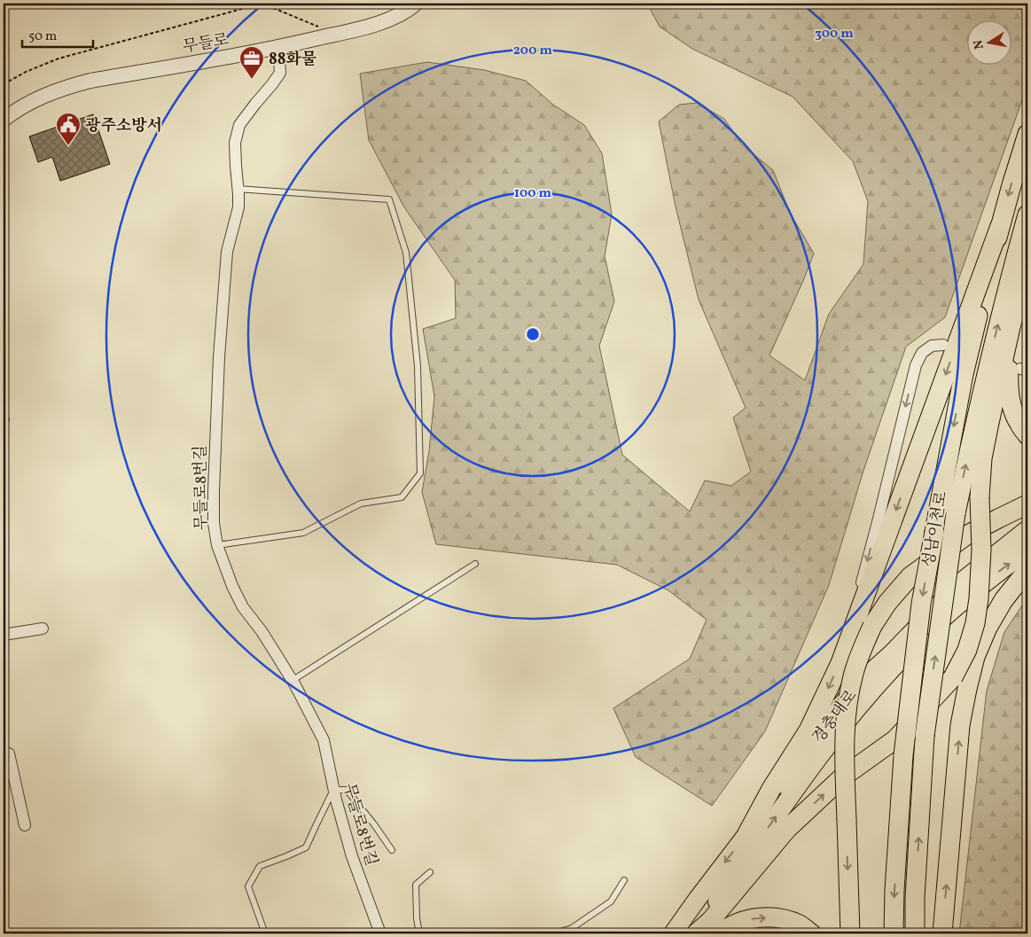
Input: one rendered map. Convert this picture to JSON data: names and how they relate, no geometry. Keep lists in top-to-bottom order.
{
  "streets": {
    "highway": ["성남이천로"],
    "main road": ["경충대로"],
    "street": ["무들로", "무들로8번길"]
  },
  "crossings": [
    ["무들로", "무들로8번길"]
  ],
  "places": {
    "office": ["88화물"],
    "public building": ["광주소방서"]
  },
  "scale_bar": "50 m",
  "north": "left",
  "rings": ["300 m", "200 m", "100 m"]
}
